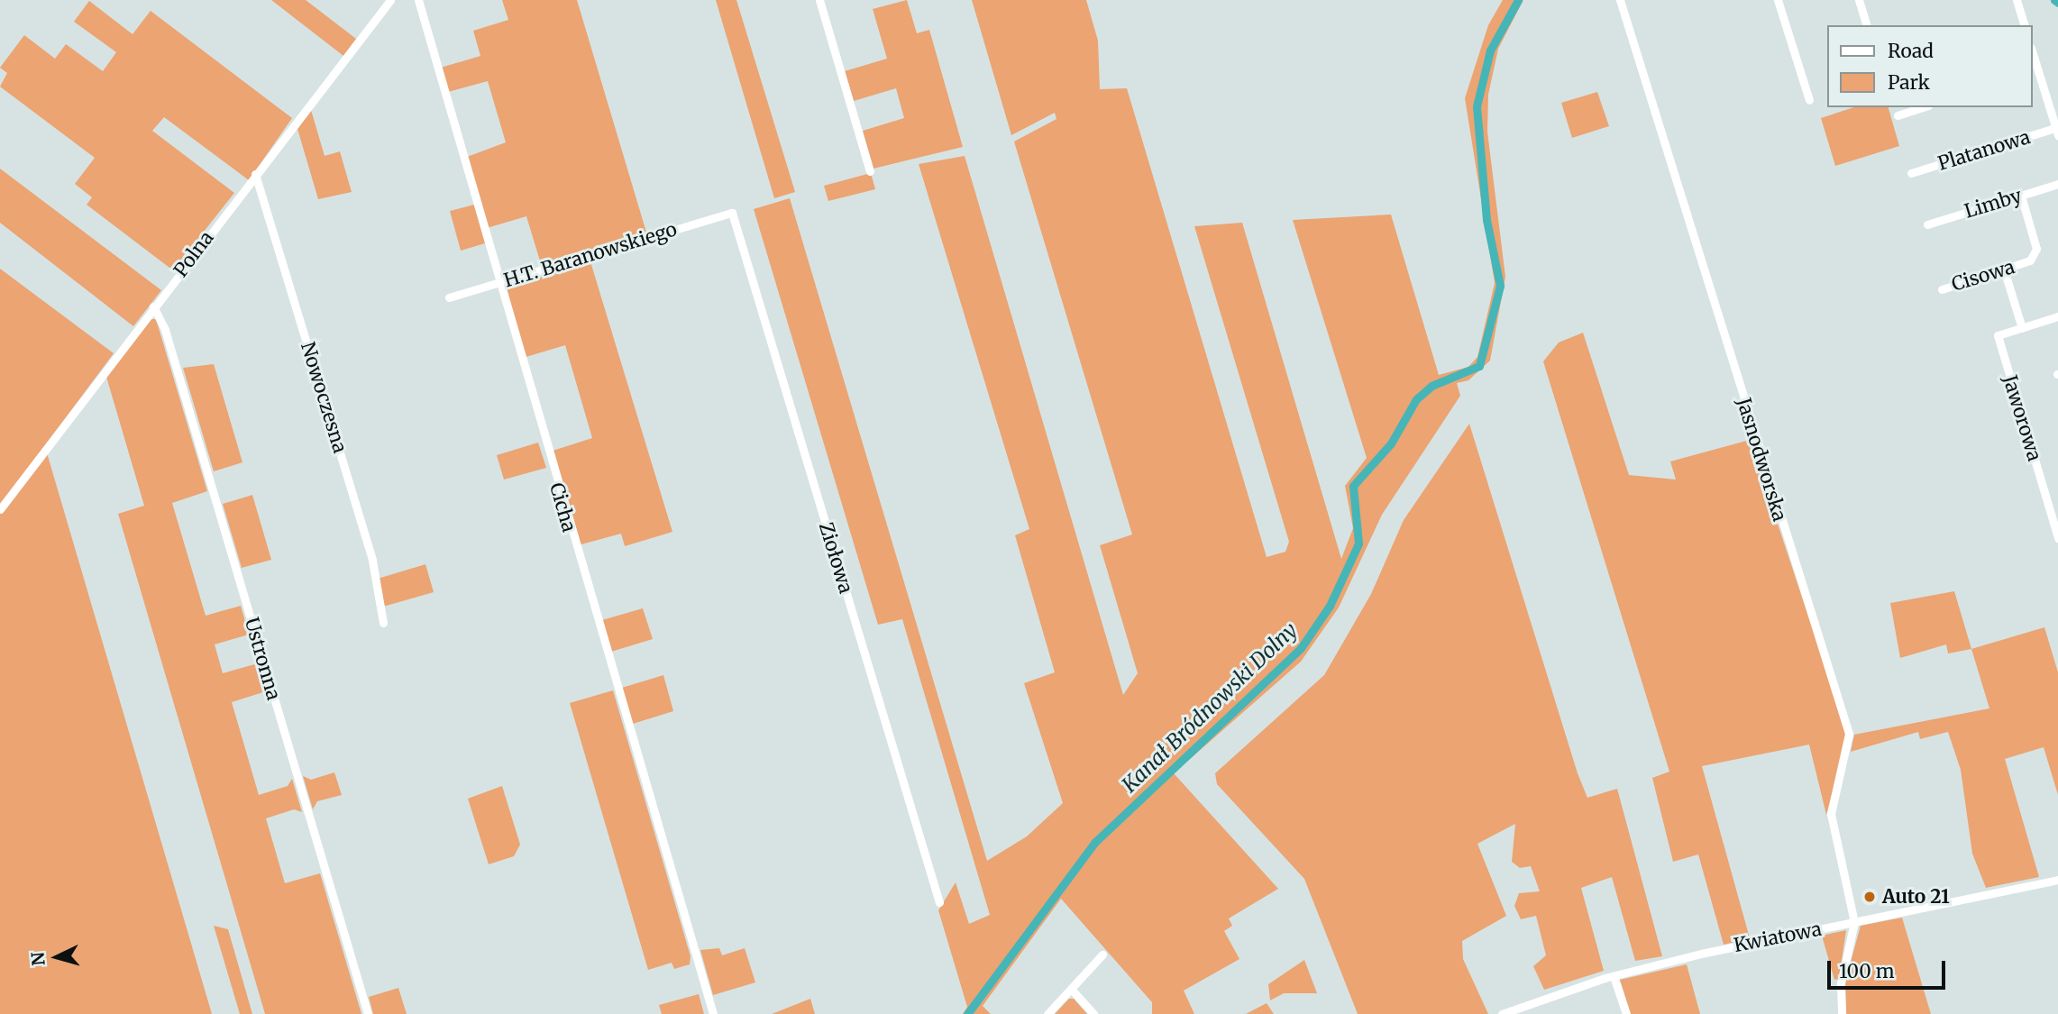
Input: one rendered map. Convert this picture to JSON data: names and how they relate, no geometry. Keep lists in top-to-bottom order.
{
  "streets": {
    "street": [
      "Platanowa",
      "Limby",
      "Polna",
      "H.T. Baranowskiego",
      "Cisowa",
      "Nowoczesna",
      "Jaworowa",
      "Jasnodworska",
      "Cicha",
      "Ziołowa",
      "Ustronna",
      "Kwiatowa"
    ]
  },
  "crossings": [
    ["Limby", "Cisowa"],
    ["Polna", "Nowoczesna"],
    ["Polna", "Ustronna"],
    ["H.T. Baranowskiego", "Cicha"],
    ["H.T. Baranowskiego", "Ziołowa"],
    ["Jasnodworska", "Kwiatowa"]
  ],
  "water": ["Kanał Bródnowski Dolny"],
  "places": ["Auto 21"],
  "legend": ["Road", "Park"],
  "scale_bar": "100 m",
  "north": "left"
}
